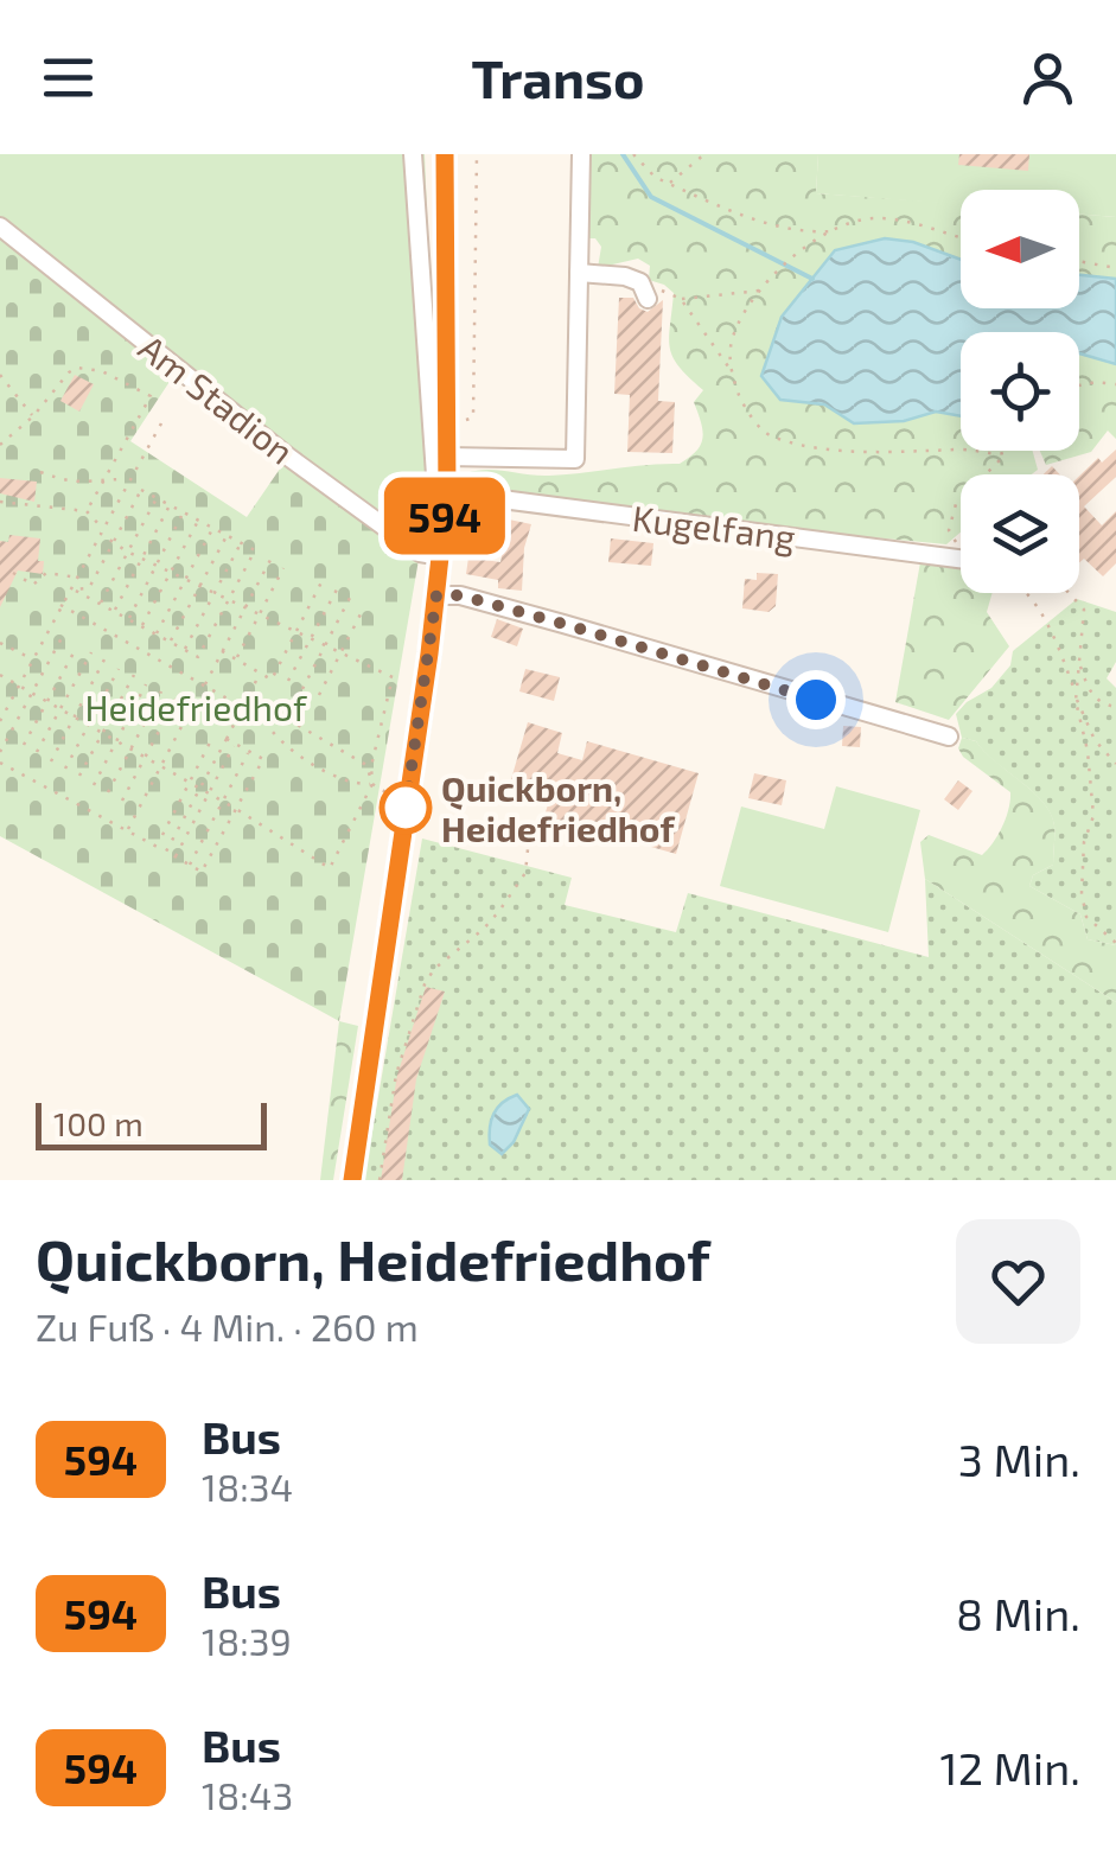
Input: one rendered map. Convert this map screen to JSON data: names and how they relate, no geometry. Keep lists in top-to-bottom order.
{
  "streets": {
    "street": ["Am Stadion", "Kugelfang"]
  },
  "parks": ["Heidefriedhof"],
  "places": ["Quickborn, Heidefriedhof"],
  "lines": ["bus line 594"],
  "scale_bar": "100 m",
  "north": "left",
  "page": {
    "header": "Transo",
    "on_map": "594",
    "scale": "100 m",
    "heading": ["Quickborn, Heidefriedhof", "Zu Fuß · 4 Min. · 260 m"],
    "list": [
      {
        "mark": "594",
        "name": "Bus",
        "note": "18:34",
        "value": "3 Min."
      },
      {
        "mark": "594",
        "name": "Bus",
        "note": "18:39",
        "value": "8 Min."
      },
      {
        "mark": "594",
        "name": "Bus",
        "note": "18:43",
        "value": "12 Min."
      }
    ]
  }
}
